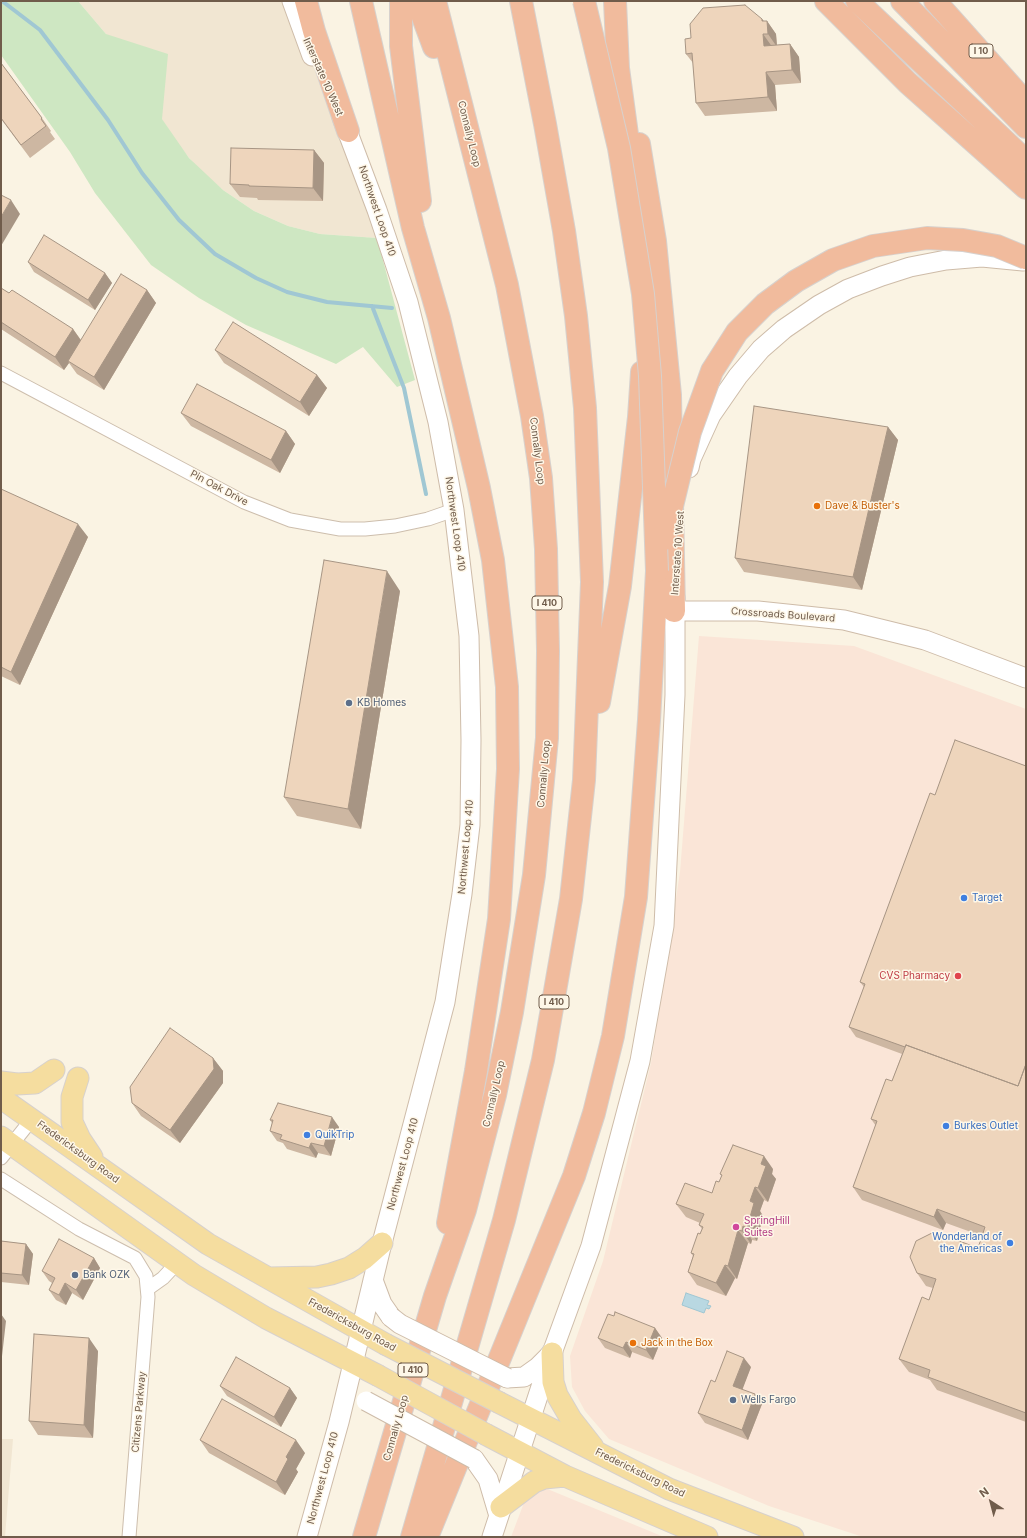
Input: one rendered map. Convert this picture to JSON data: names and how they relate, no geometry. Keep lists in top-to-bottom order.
{
  "streets": {
    "highway": ["I 10", "Connally Loop", "I 410"],
    "main road": [
      "Interstate 10 West",
      "Northwest Loop 410",
      "Crossroads Boulevard",
      "Fredericksburg Road"
    ],
    "street": ["Pin Oak Drive", "Citizens Parkway"]
  },
  "crossings": [
    ["Interstate 10 West", "Northwest Loop 410"],
    ["Interstate 10 West", "Crossroads Boulevard"],
    ["Northwest Loop 410", "Pin Oak Drive"],
    ["Northwest Loop 410", "Fredericksburg Road"]
  ],
  "places": [
    "Dave & Buster's",
    "KB Homes",
    "Target",
    "CVS Pharmacy",
    "Burkes Outlet",
    "QuikTrip",
    "SpringHill Suites",
    "Wonderland of the Americas",
    "Bank OZK",
    "Jack in the Box",
    "Wells Fargo"
  ],
  "north": "top left"
}
